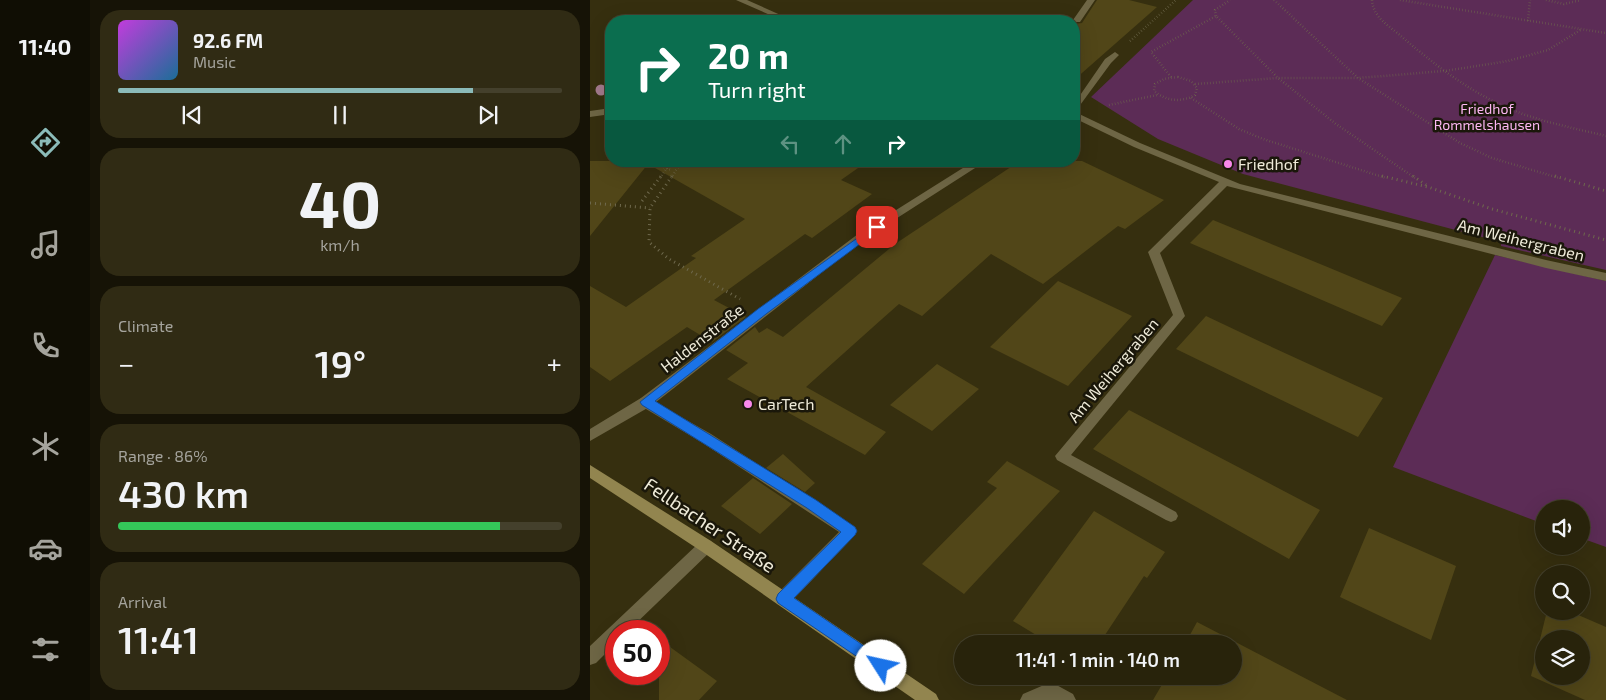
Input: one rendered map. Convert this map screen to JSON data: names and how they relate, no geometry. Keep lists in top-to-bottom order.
{
  "streets": {
    "main road": ["Fellbacher Straße"],
    "street": ["Am Weihergraben", "Haldenstraße"]
  },
  "parks": ["Friedhof Rommelshausen"],
  "places": ["Friedhof", "CarTech"],
  "page": {
    "tabs": "11:40",
    "turn": ["20 m", "Turn right"],
    "song": ["92.6 FM", "Music"],
    "tile": [
      ["40", "km/h"],
      "Climate",
      ["Range · 86%", "430 km"],
      ["Arrival", "11:41"]
    ],
    "heat": ["−", "19°", "+"],
    "limit": "50",
    "trip": "11:41 · 1 min · 140 m"
  }
}
